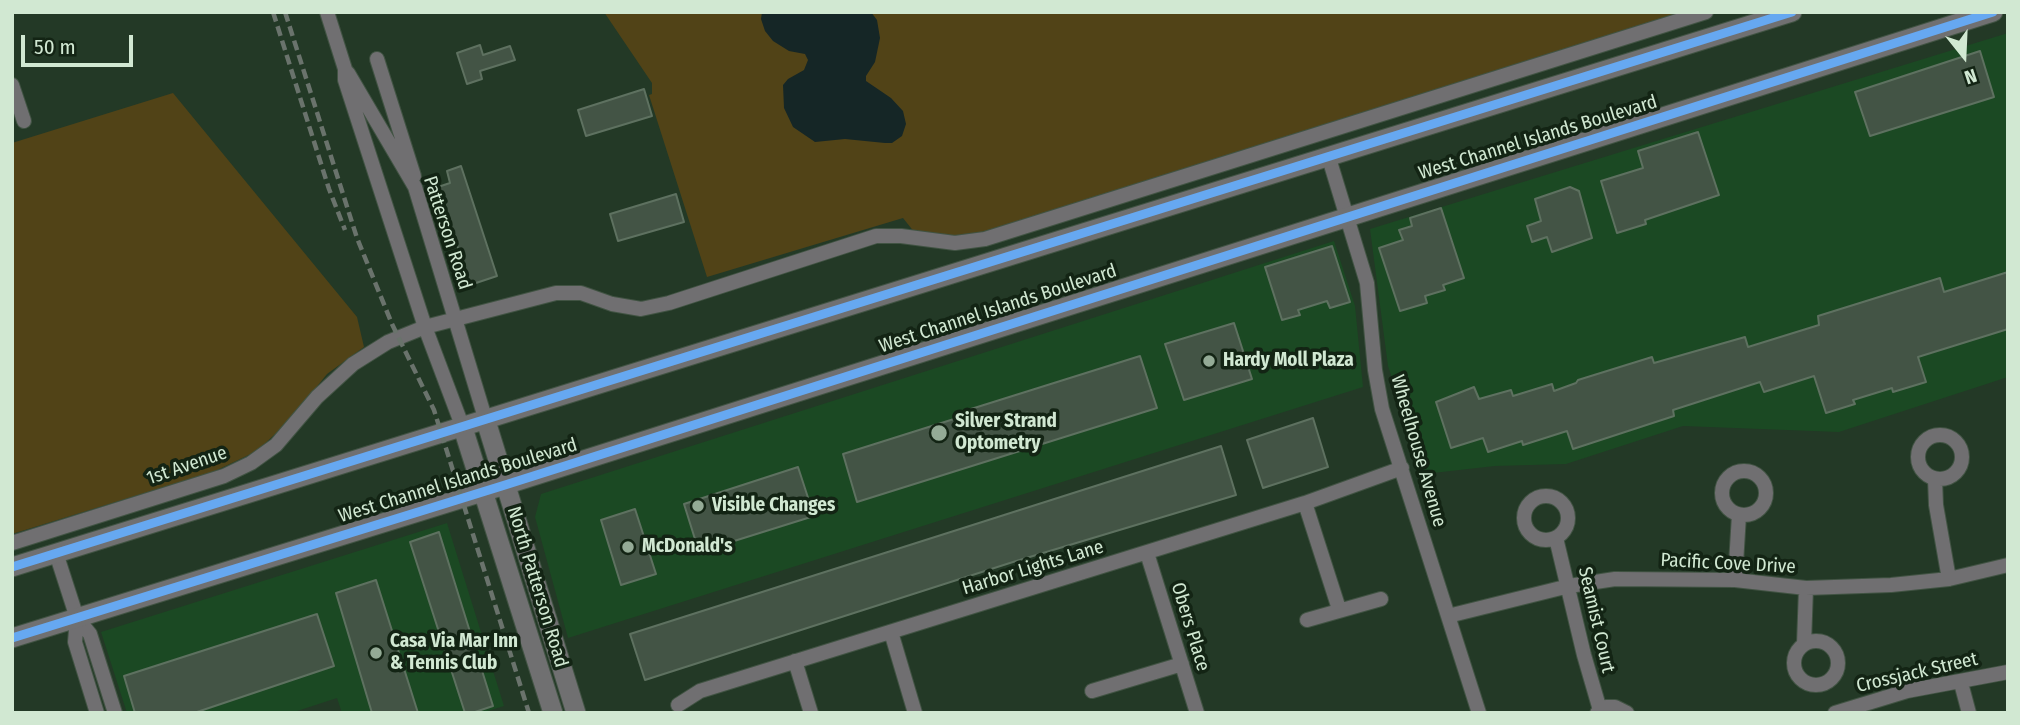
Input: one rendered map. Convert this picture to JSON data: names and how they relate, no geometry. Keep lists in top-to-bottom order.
{
  "streets": {
    "main road": ["West Channel Islands Boulevard", "North Patterson Road"],
    "street": [
      "Patterson Road",
      "Wheelhouse Avenue",
      "1st Avenue",
      "Pacific Cove Drive",
      "Harbor Lights Lane",
      "Seamist Court",
      "Obers Place",
      "Crossjack Street"
    ]
  },
  "crossings": [
    ["West Channel Islands Boulevard", "Wheelhouse Avenue"],
    ["West Channel Islands Boulevard", "North Patterson Road"],
    ["Patterson Road", "1st Avenue"],
    ["Patterson Road", "North Patterson Road"],
    ["Wheelhouse Avenue", "Pacific Cove Drive"],
    ["Wheelhouse Avenue", "Harbor Lights Lane"],
    ["Pacific Cove Drive", "Seamist Court"],
    ["Harbor Lights Lane", "Obers Place"]
  ],
  "places": [
    "Hardy Moll Plaza",
    "Silver Strand Optometry",
    "Visible Changes",
    "McDonald's",
    "Casa Via Mar Inn & Tennis Club"
  ],
  "scale_bar": "50 m",
  "north": "bottom"
}
